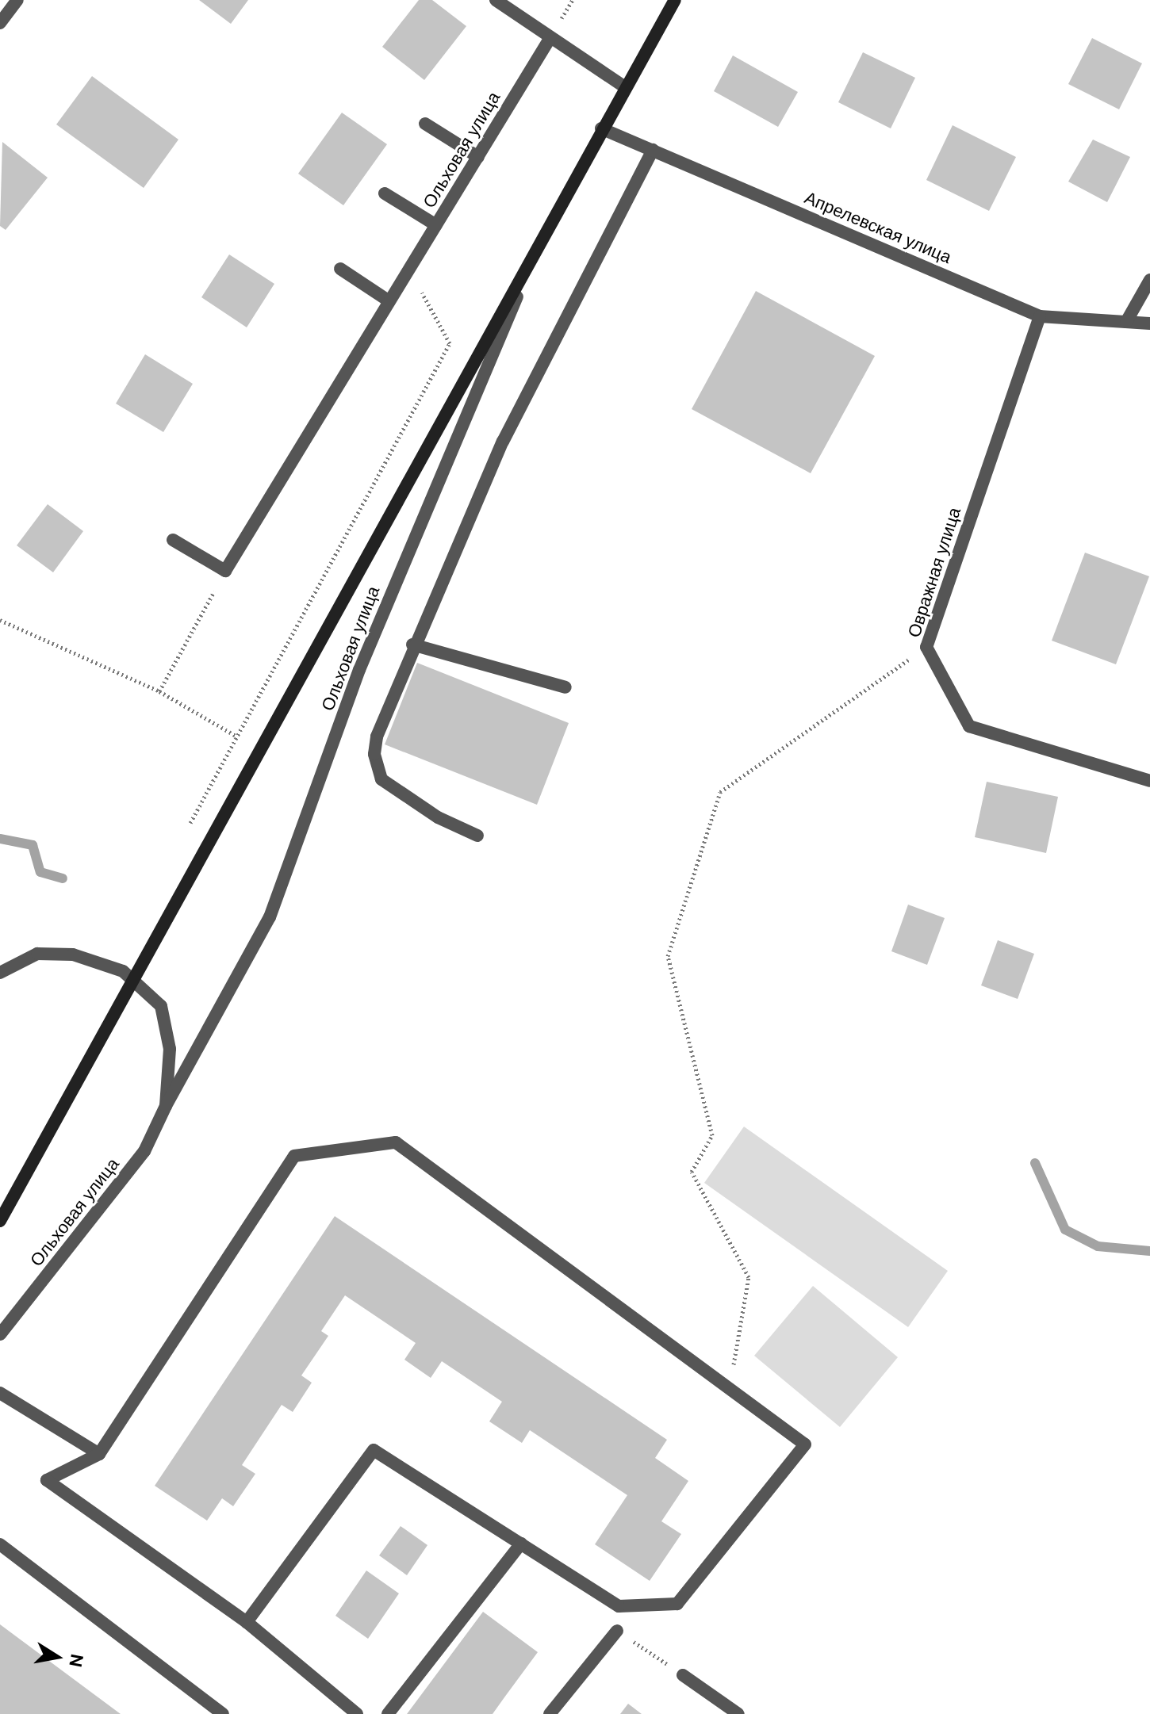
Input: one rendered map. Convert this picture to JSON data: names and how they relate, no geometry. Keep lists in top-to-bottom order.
{
  "streets": {
    "main road": ["Ольховая улица"],
    "street": ["Апрелевская улица", "Овражная улица"]
  },
  "crossings": [
    ["Ольховая улица", "Апрелевская улица"],
    ["Апрелевская улица", "Овражная улица"]
  ],
  "north": "right"
}
